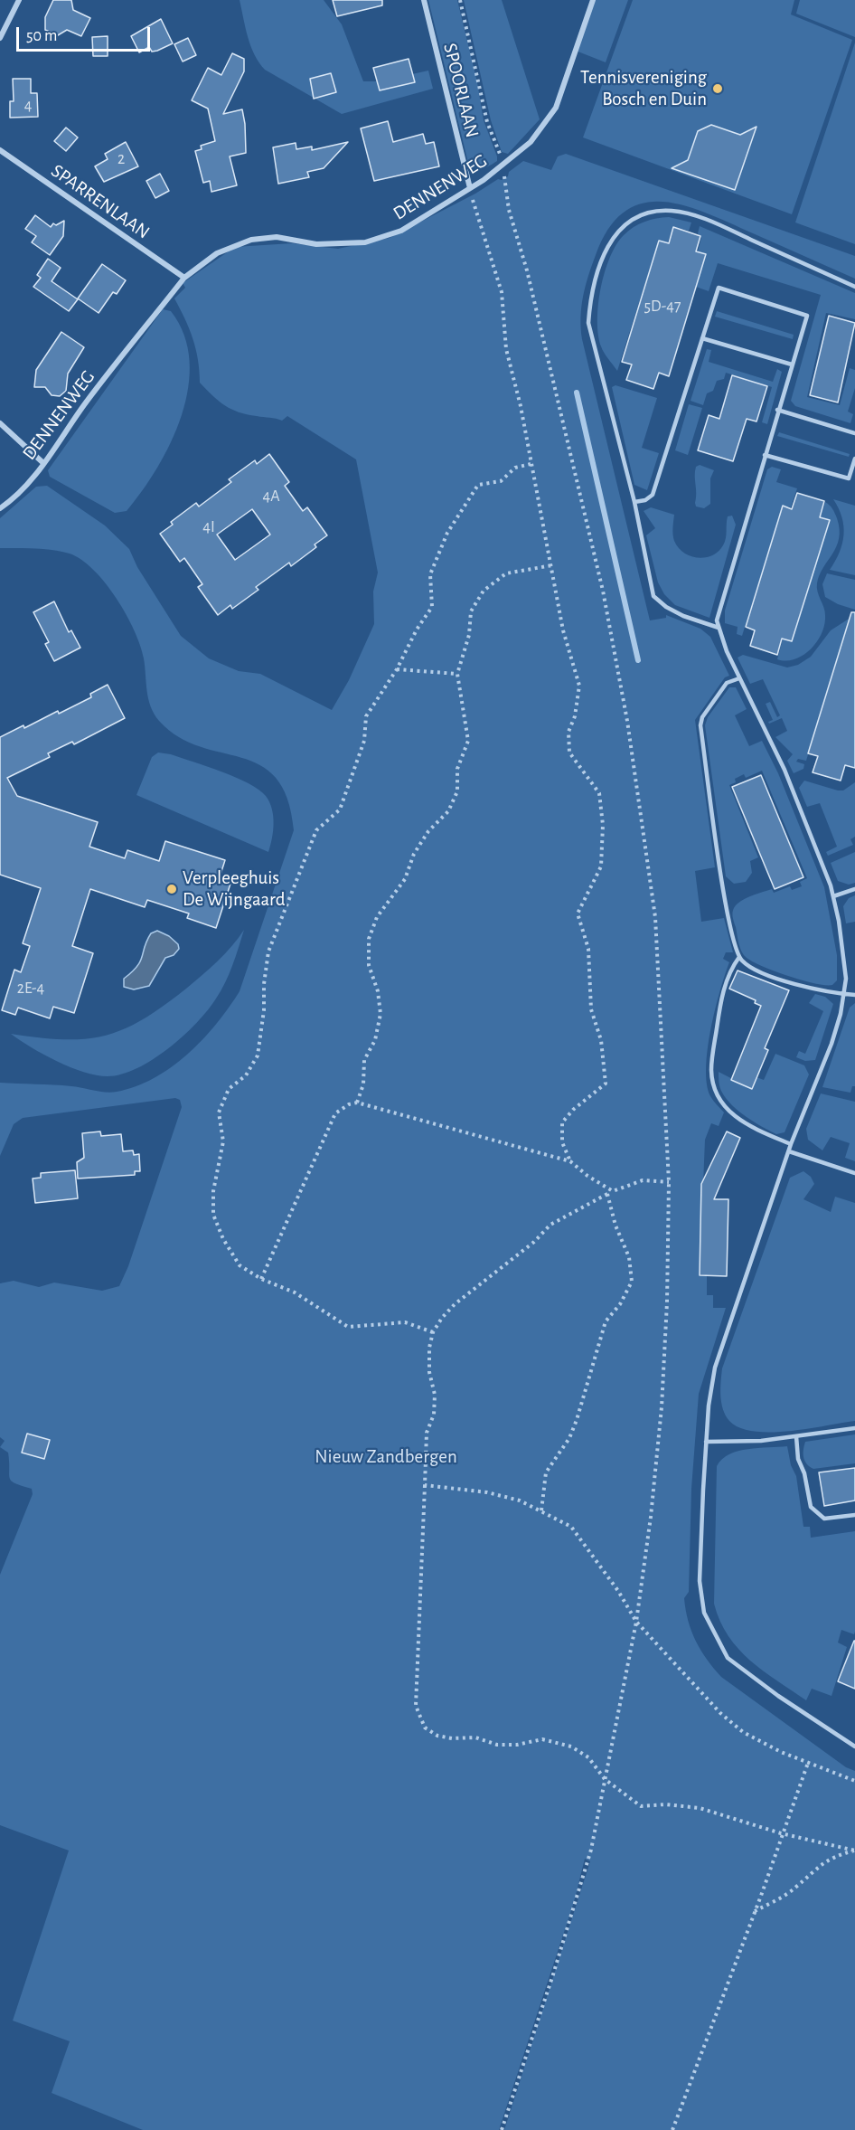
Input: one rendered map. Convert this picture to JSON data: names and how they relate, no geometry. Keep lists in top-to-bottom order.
{
  "streets": {
    "street": ["SPOORLAAN", "DENNENWEG", "SPARRENLAAN"]
  },
  "crossings": [
    ["SPOORLAAN", "DENNENWEG"],
    ["DENNENWEG", "SPARRENLAAN"]
  ],
  "parks": ["Nieuw Zandbergen"],
  "places": ["Tennisvereniging Bosch en Duin", "Verpleeghuis De Wijngaard"],
  "house_numbers": [
    "4",
    "2",
    "5D-47",
    "4A",
    "4I",
    "2E-4"
  ],
  "scale_bar": "50 m"
}
